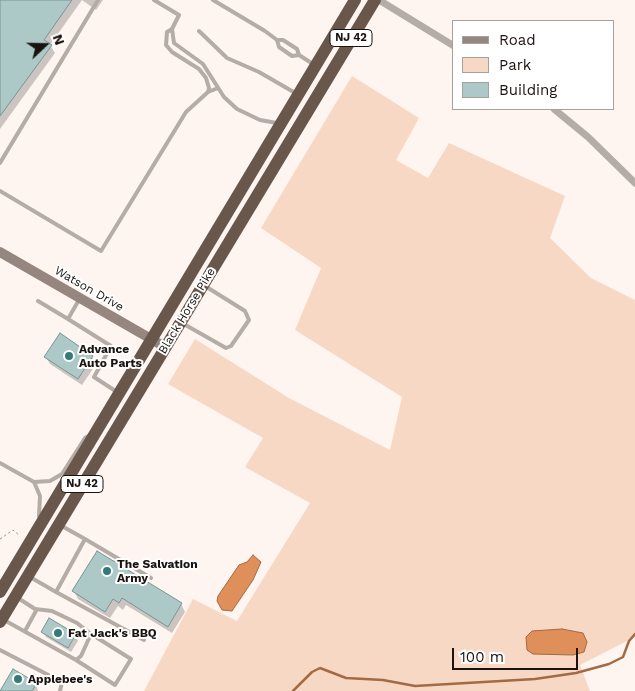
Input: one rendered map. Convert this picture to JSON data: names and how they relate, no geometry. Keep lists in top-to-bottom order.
{
  "streets": {
    "highway": ["NJ 42", "Black Horse Pike"],
    "street": ["Watson Drive"]
  },
  "crossings": [
    ["Watson Drive", "Black Horse Pike"]
  ],
  "places": [
    "Advance Auto Parts",
    "The Salvation Army",
    "Fat Jack's BBQ",
    "Applebee's"
  ],
  "legend": ["Road", "Park", "Building"],
  "scale_bar": "100 m",
  "north": "right"
}
